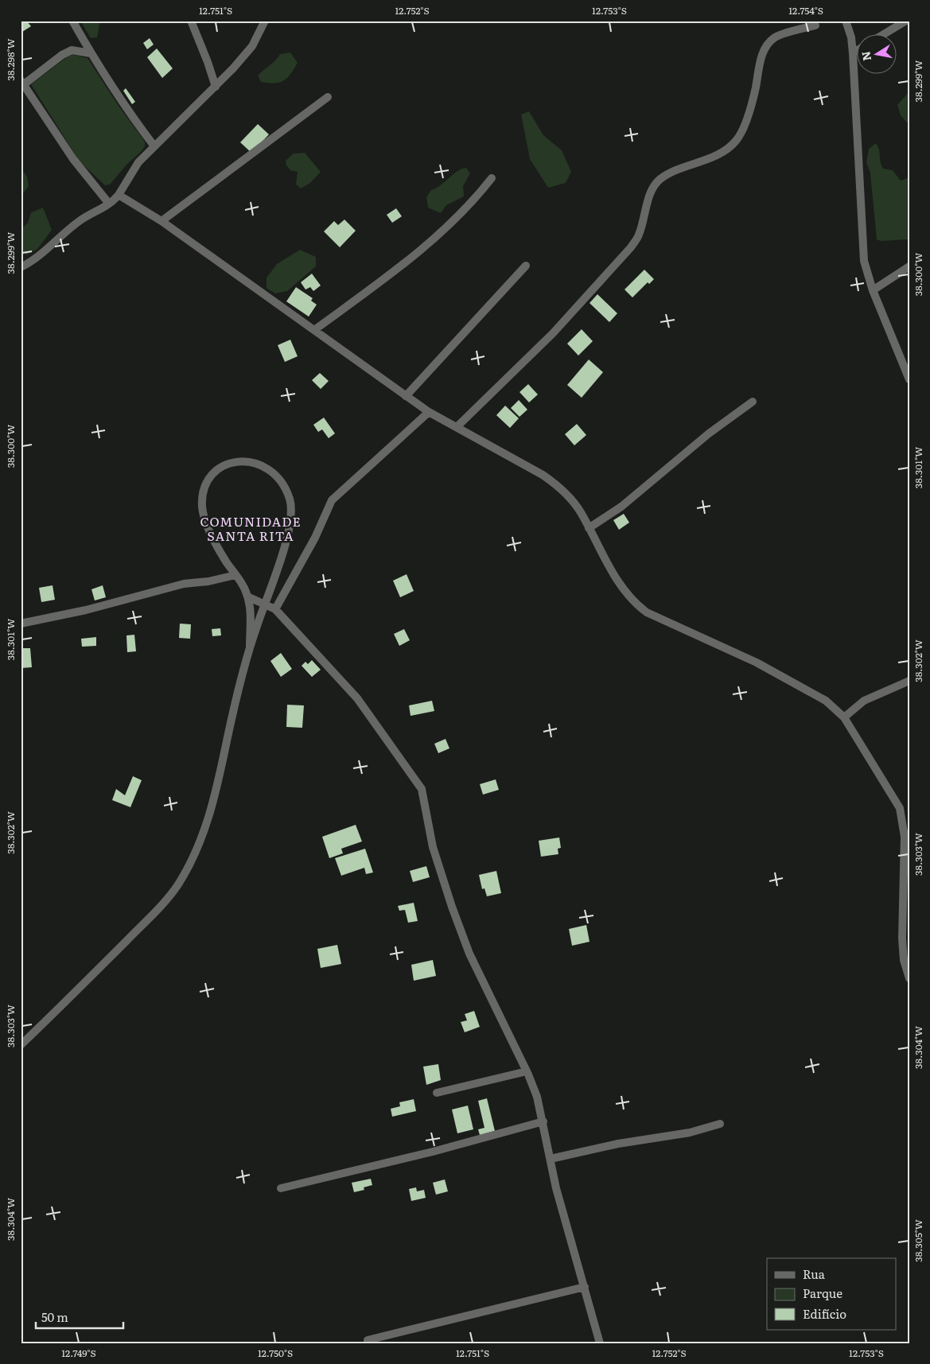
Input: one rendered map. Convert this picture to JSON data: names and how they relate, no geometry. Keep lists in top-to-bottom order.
{
  "districts": ["COMUNIDADE SANTA RITA"],
  "legend": ["Rua", "Parque", "Edifício"],
  "scale_bar": "50 m",
  "north": "left",
  "coordinates": [
    "12.751°S",
    "12.752°S",
    "12.753°S",
    "12.754°S",
    "38.298°W",
    "38.299°W",
    "38.300°W",
    "38.301°W",
    "38.302°W",
    "38.303°W",
    "38.304°W",
    "38.305°W",
    "12.749°S",
    "12.750°S"
  ]
}
